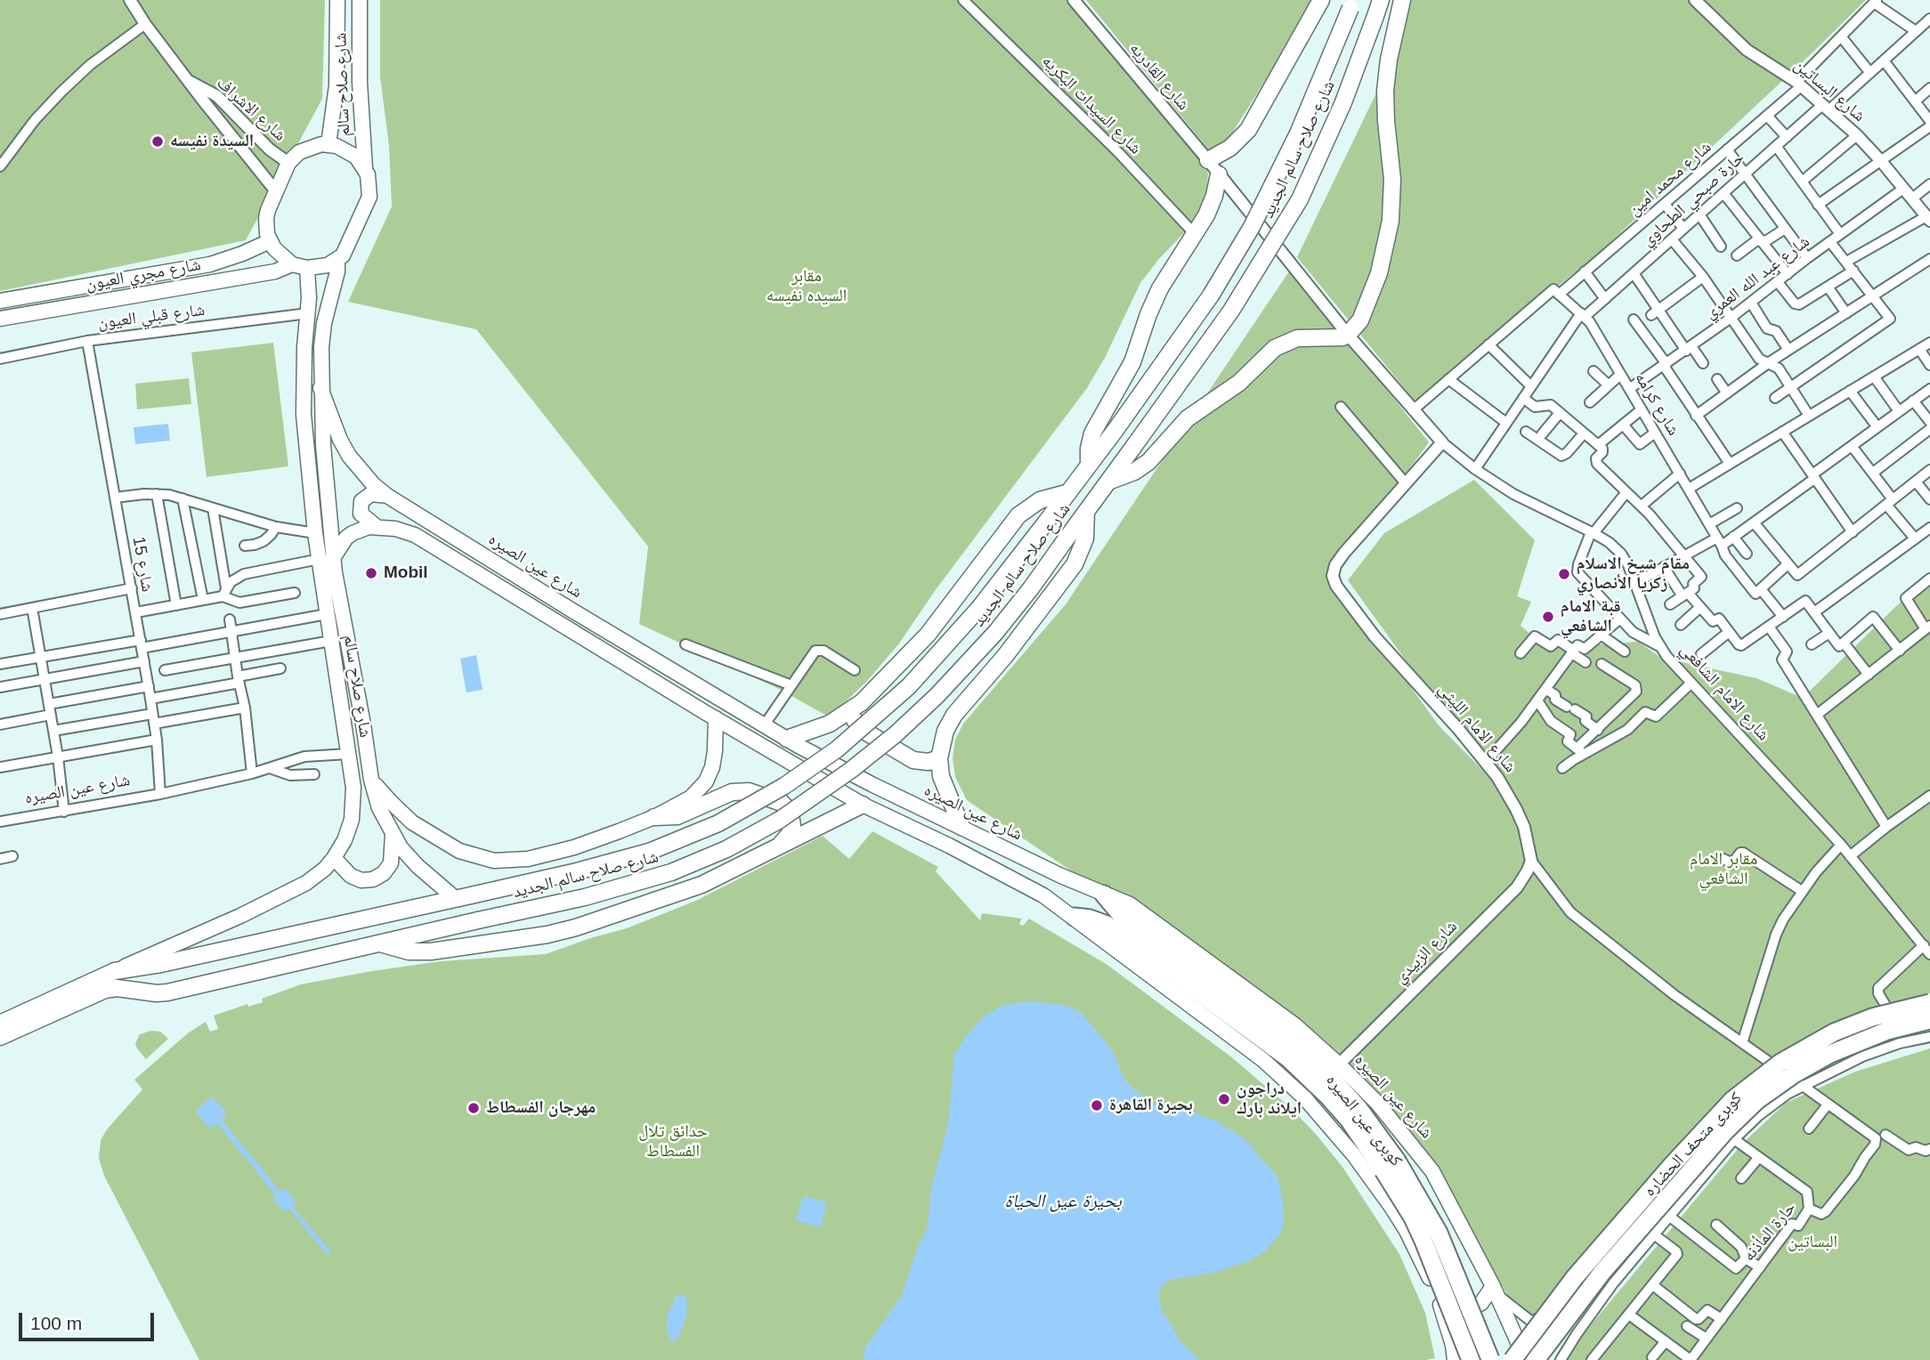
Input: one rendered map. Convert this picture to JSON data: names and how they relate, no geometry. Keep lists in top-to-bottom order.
{
  "streets": {
    "highway": [
      "شارع صلاح سالم",
      "شارع صلاح سالم الجديد",
      "كوبرى عين الصيره",
      "كوبرى متحف الحضاره"
    ],
    "main road": ["شارع مجري العيون", "شارع عين الصيره"],
    "street": [
      "شارع القادريه",
      "شارع البساتين",
      "شارع السيدات البكريه",
      "شارع الاشراف",
      "شارع محمد امين",
      "حارة صبحي الطحاوي",
      "شارع عبد الله العمري",
      "شارع قبلي العيون",
      "شارع كرامه",
      "شارع 15",
      "شارع الامام الشافعي",
      "شارع الامام الليثي",
      "شارع الزبيدي",
      "حارة المأذنه"
    ]
  },
  "crossings": [
    ["شارع القادريه", "شارع الامام الشافعي"],
    ["شارع صلاح سالم", "شارع الاشراف"],
    ["شارع صلاح سالم", "شارع صلاح سالم الجديد"],
    ["شارع صلاح سالم", "شارع مجري العيون"],
    ["شارع صلاح سالم", "شارع قبلي العيون"],
    ["شارع صلاح سالم", "شارع عين الصيره"],
    ["شارع البساتين", "شارع محمد امين"],
    ["شارع البساتين", "حارة صبحي الطحاوي"],
    ["شارع البساتين", "شارع عبد الله العمري"],
    ["شارع الاشراف", "شارع مجري العيون"],
    ["شارع محمد امين", "شارع كرامه"],
    ["شارع محمد امين", "شارع الامام الشافعي"],
    ["حارة صبحي الطحاوي", "شارع كرامه"],
    ["حارة صبحي الطحاوي", "شارع الامام الشافعي"],
    ["شارع عبد الله العمري", "شارع كرامه"],
    ["شارع قبلي العيون", "شارع 15"],
    ["شارع 15", "شارع عين الصيره"],
    ["شارع عين الصيره", "شارع الزبيدي"],
    ["شارع عين الصيره", "كوبرى عين الصيره"],
    ["شارع الامام الشافعي", "شارع الامام الليثي"],
    ["شارع الامام الليثي", "شارع الزبيدي"]
  ],
  "water": ["بحيرة عين الحياة"],
  "parks": [
    "مقابر السيده نفيسه",
    "مقابر الامام الشافعي",
    "حدائق تلال الفسطاط",
    "البساتين"
  ],
  "places": [
    "السيدة نفيسه",
    "Mobil",
    "مقام شيخ الاسلام زكريا الأنصاري",
    "قبة الامام الشافعي",
    "دراجون ايلاند بارك",
    "بحيرة القاهرة",
    "مهرجان الفسطاط"
  ],
  "scale_bar": "100 m"
}
